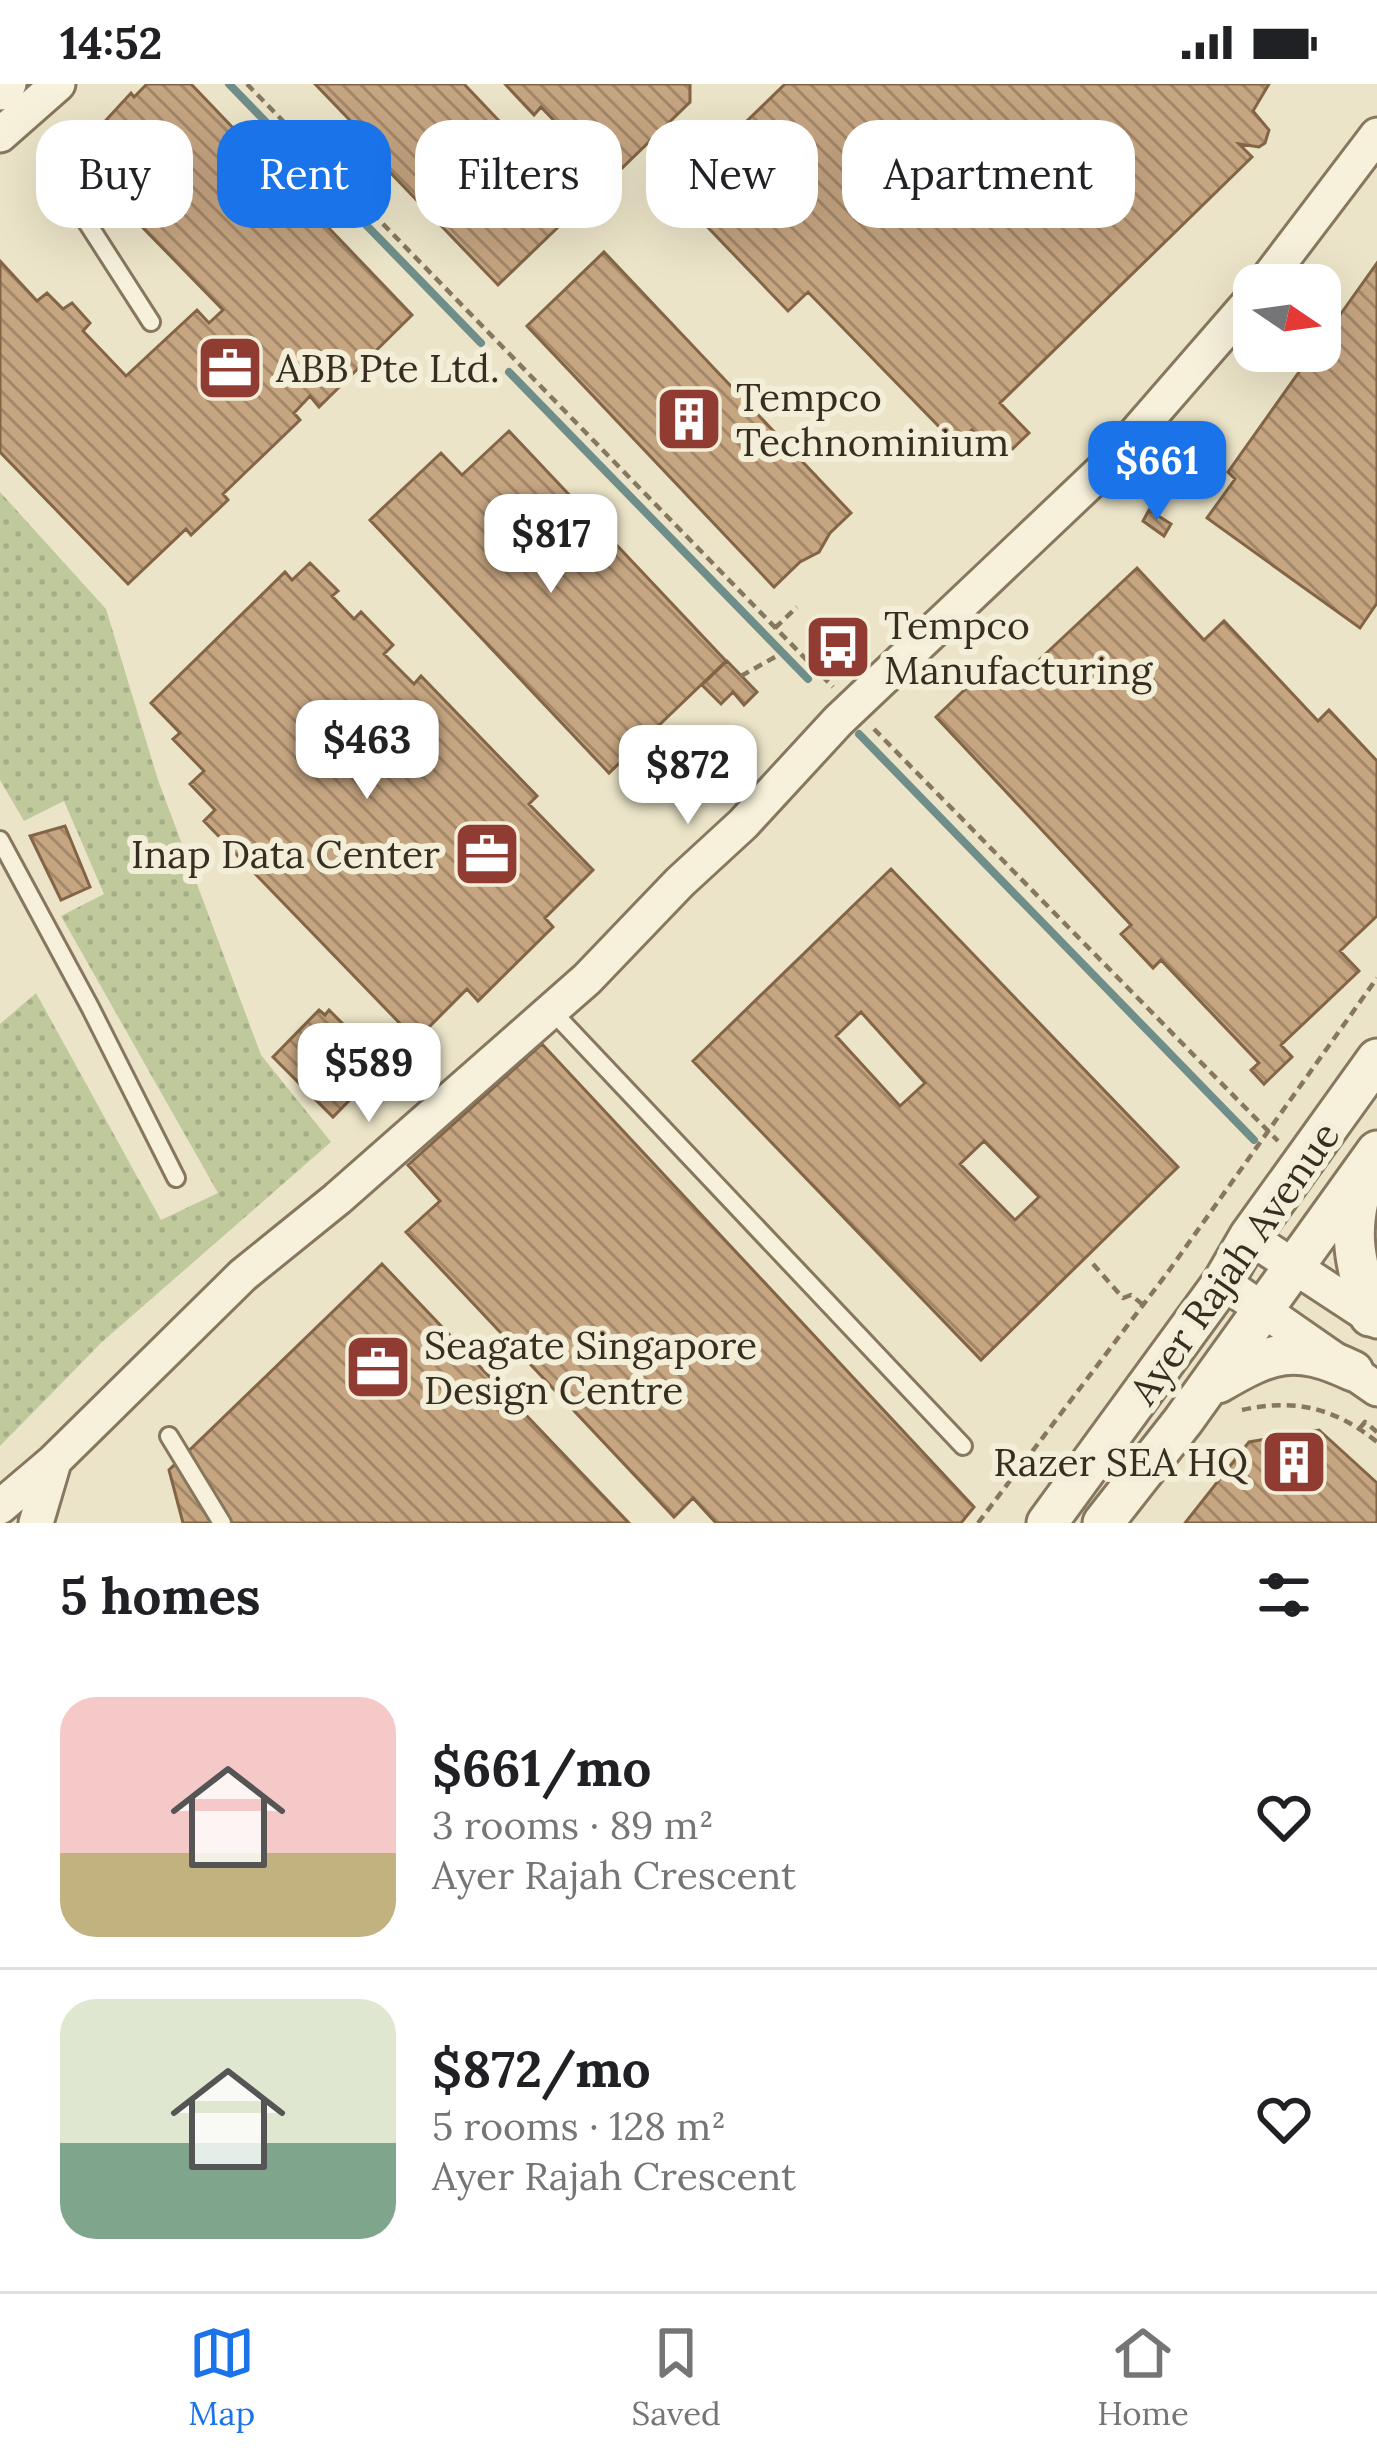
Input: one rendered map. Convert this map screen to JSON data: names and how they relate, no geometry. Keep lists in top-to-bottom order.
{
  "streets": {
    "street": ["Ayer Rajah Avenue"]
  },
  "places": {
    "office": ["ABB Pte Ltd.", "Inap Data Center", "Seagate Singapore Design Centre"],
    "building": ["Tempco Technominium", "Razer SEA HQ"],
    "bus stop": ["Tempco Manufacturing"]
  },
  "north": "right",
  "page": {
    "status": "14:52",
    "chip": [
      "Buy",
      "Rent",
      "Filters",
      "New",
      "Apartment"
    ],
    "price": [
      "$661",
      "$817",
      "$463",
      "$872",
      "$589"
    ],
    "heading": "5 homes",
    "list": [
      {
        "name": "$661/mo",
        "note": "3 rooms · 89 m² · Ayer Rajah Crescent"
      },
      {
        "name": "$872/mo",
        "note": "5 rooms · 128 m² · Ayer Rajah Crescent"
      }
    ],
    "tabs": ["Map", "Saved", "Home"]
  }
}
